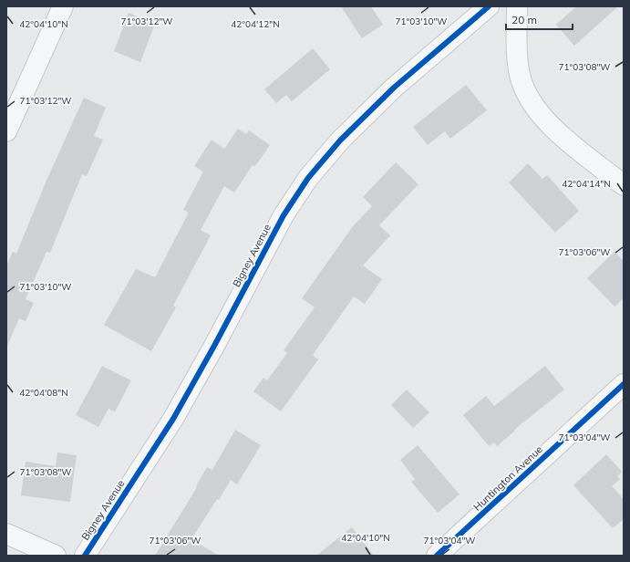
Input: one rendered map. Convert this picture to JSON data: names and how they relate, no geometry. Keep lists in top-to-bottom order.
{
  "streets": {
    "street": ["Bigney Avenue", "Huntington Avenue"]
  },
  "scale_bar": "20 m",
  "coordinates": [
    "71°03'12\"W",
    "71°03'10\"W",
    "42°04'10\"N",
    "42°04'12\"N",
    "71°03'08\"W",
    "42°04'14\"N",
    "71°03'06\"W",
    "42°04'08\"N",
    "71°03'04\"W"
  ]
}
